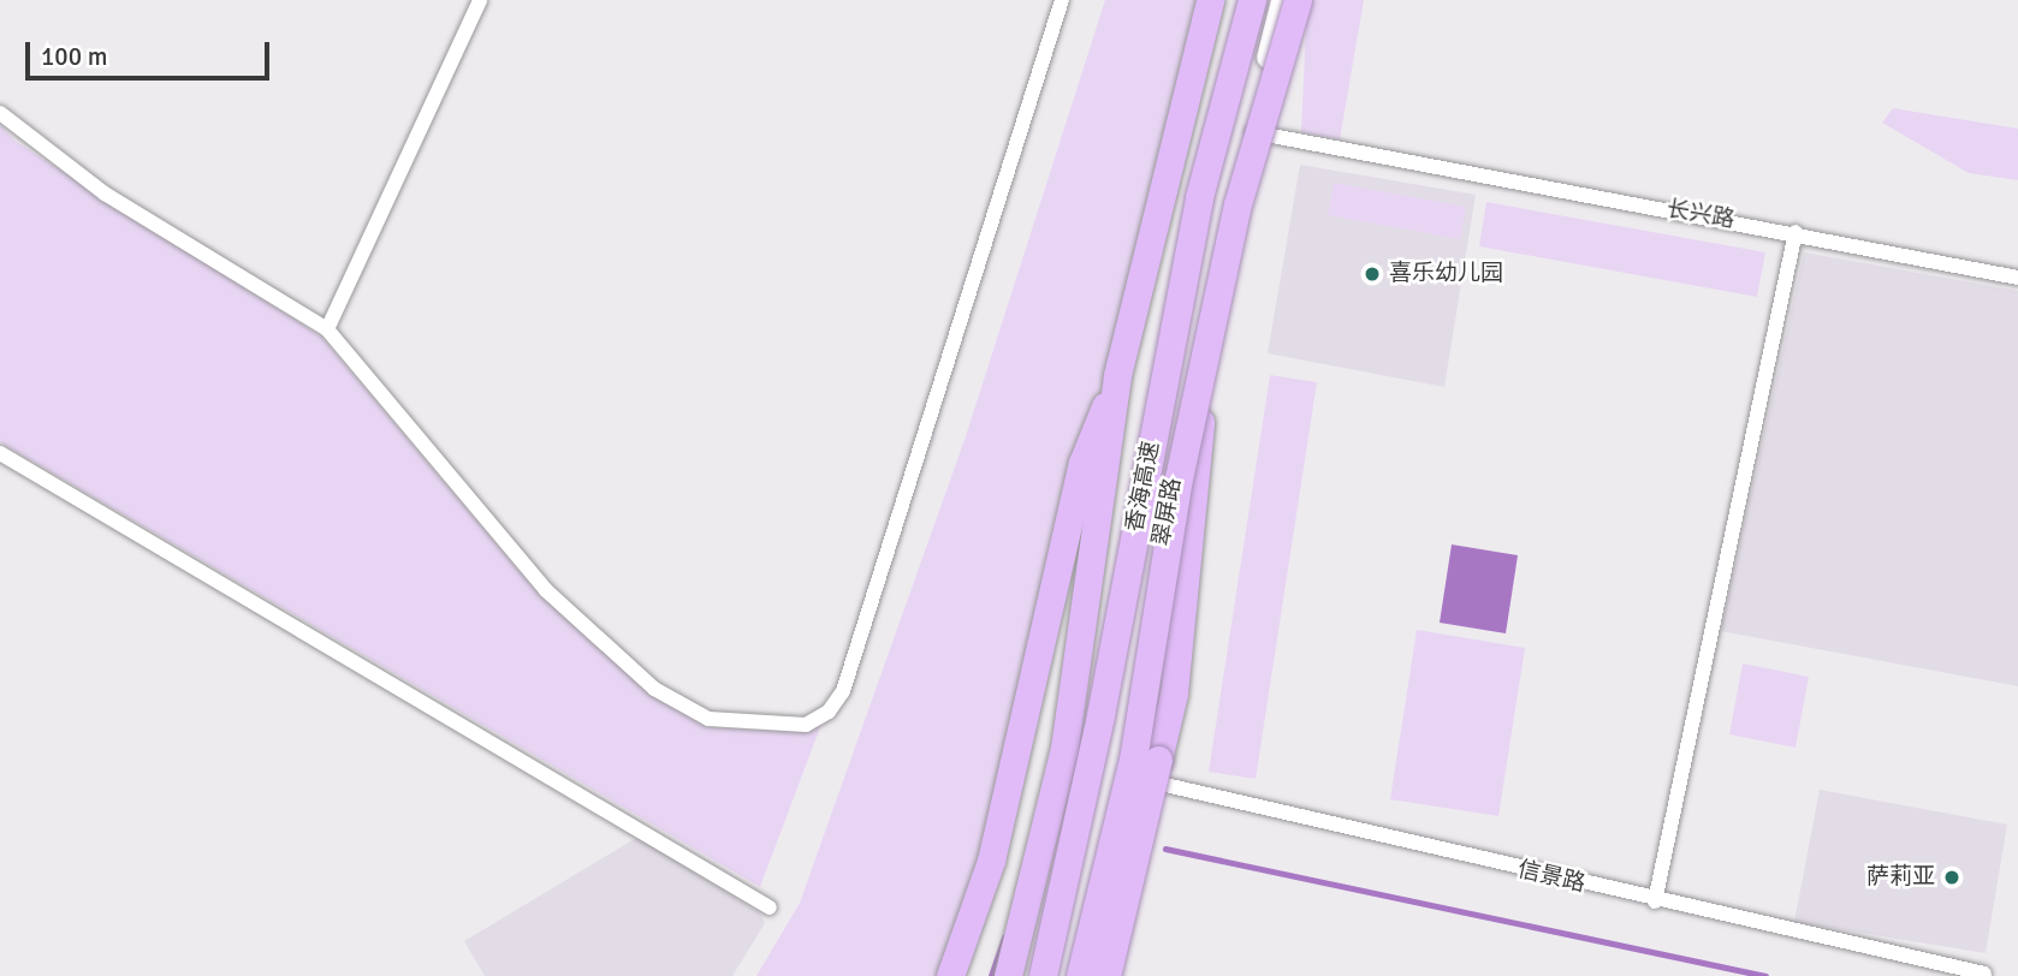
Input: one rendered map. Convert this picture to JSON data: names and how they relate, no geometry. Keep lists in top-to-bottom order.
{
  "streets": {
    "highway": ["香海高速"],
    "main road": ["翠屏路"],
    "street": ["长兴路", "信景路"]
  },
  "crossings": [
    ["长兴路", "翠屏路"],
    ["香海高速", "翠屏路"],
    ["翠屏路", "信景路"]
  ],
  "places": ["喜乐幼儿园", "萨莉亚"],
  "scale_bar": "100 m"
}
